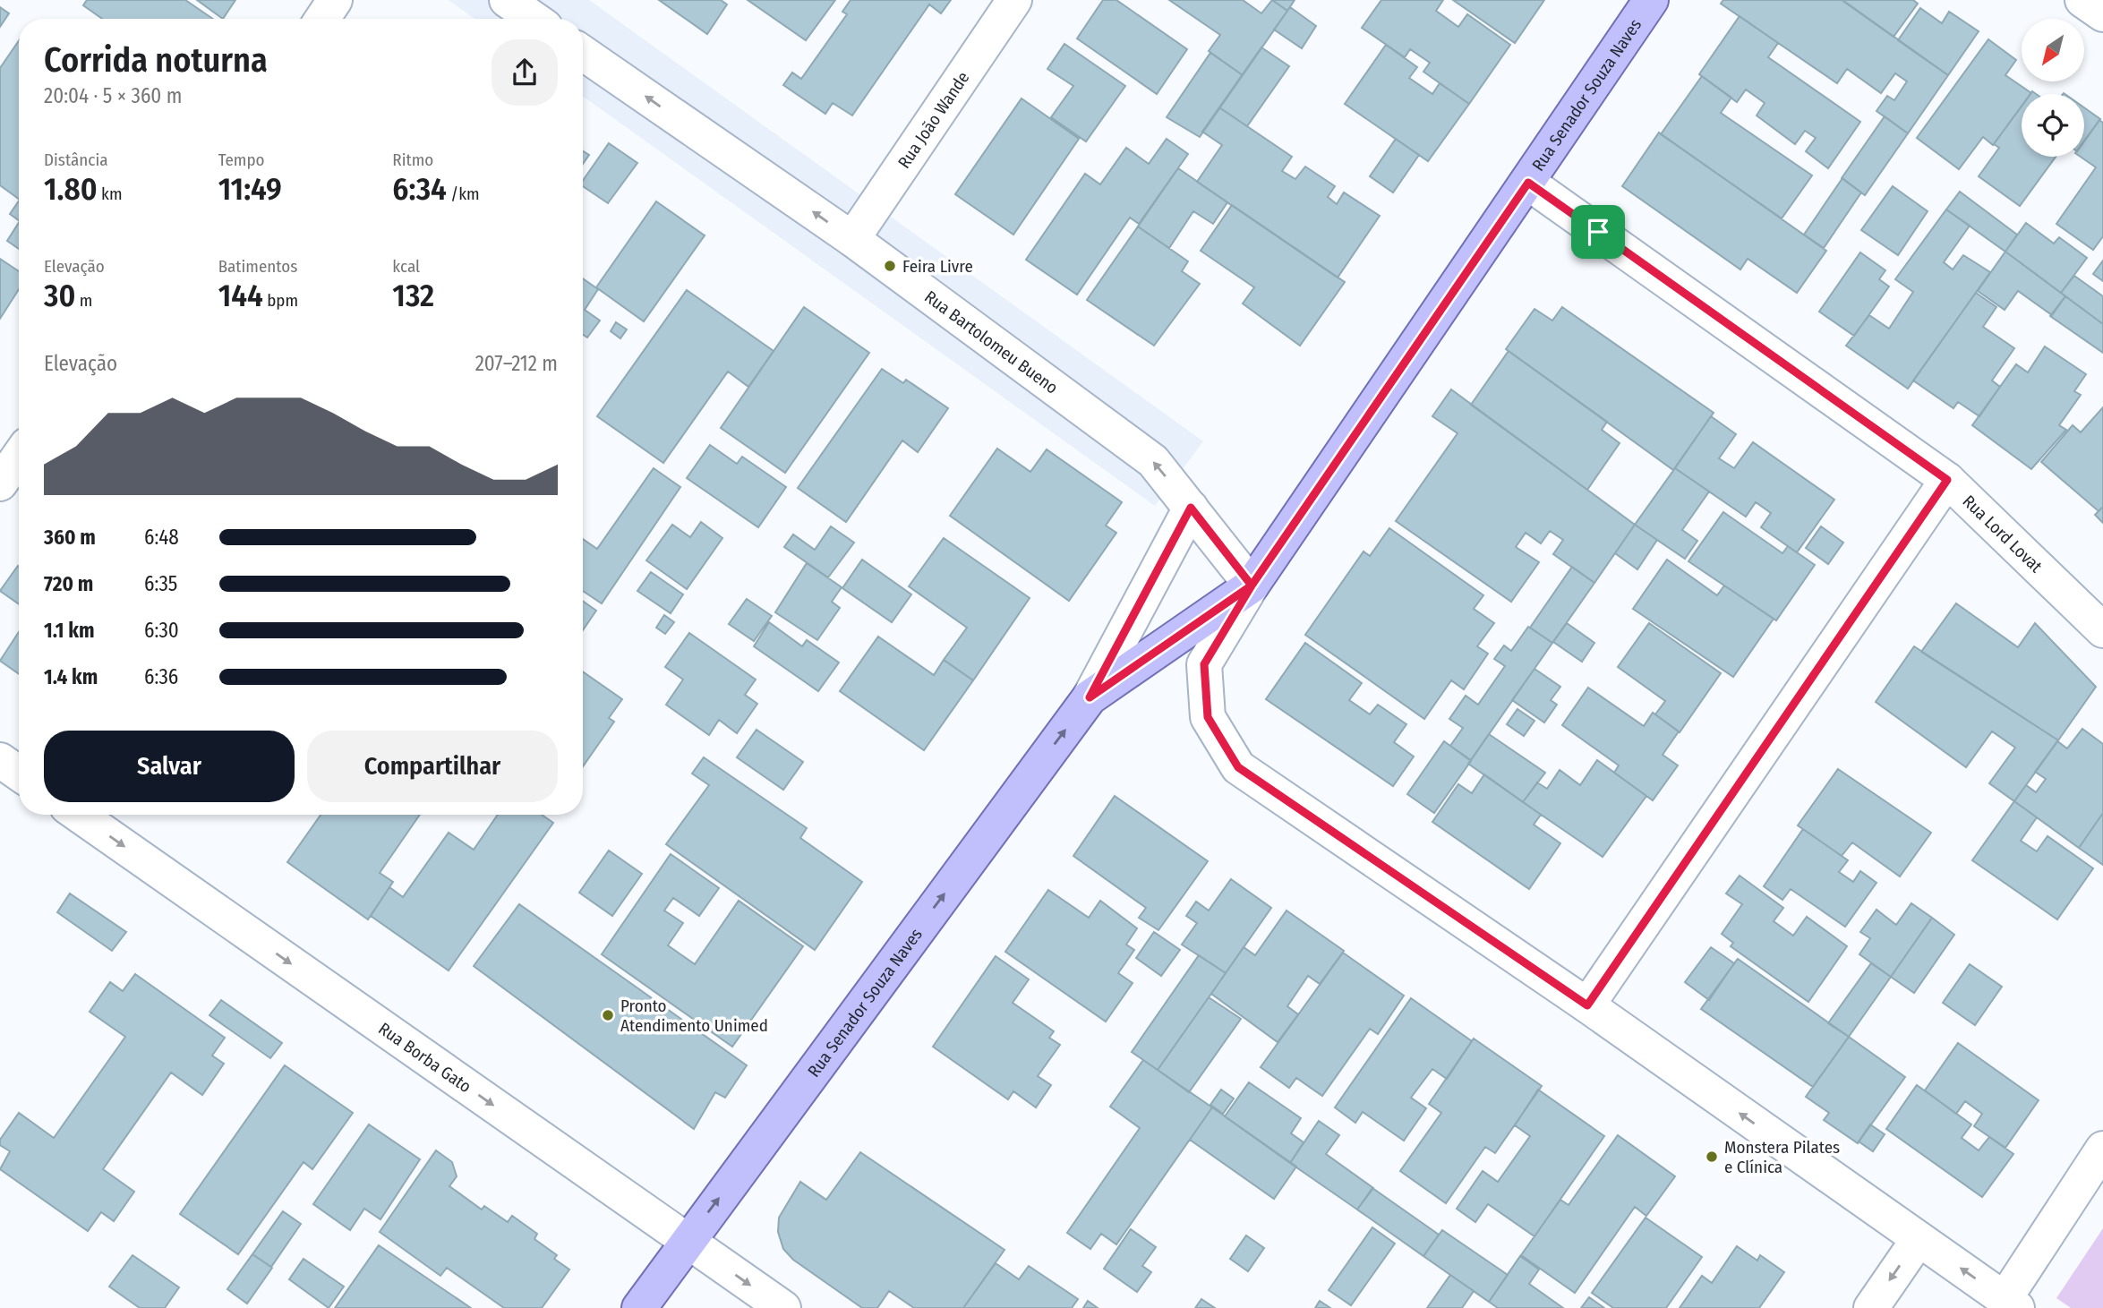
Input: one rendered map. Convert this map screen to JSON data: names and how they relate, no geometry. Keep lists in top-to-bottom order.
{
  "streets": {
    "main road": ["Rua Senador Souza Naves"],
    "street": [
      "Rua João Wande",
      "Rua Bartolomeu Bueno",
      "Rua Lord Lovat",
      "Rua Borba Gato"
    ]
  },
  "crossings": [
    ["Rua Senador Souza Naves", "Rua Bartolomeu Bueno"],
    ["Rua Senador Souza Naves", "Rua Lord Lovat"],
    ["Rua Senador Souza Naves", "Rua Borba Gato"],
    ["Rua João Wande", "Rua Bartolomeu Bueno"]
  ],
  "one_way": ["Rua Senador Souza Naves", "Rua Bartolomeu Bueno", "Rua Borba Gato"],
  "places": ["Feira Livre", "Pronto Atendimento Unimed", "Monstera Pilates e Clínica"],
  "north": "bottom left",
  "page": {
    "heading": ["Corrida noturna", "20:04 · 5 × 360 m"],
    "stats": [
      ["Distância", "1.80 km"],
      ["Tempo", "11:49"],
      ["Ritmo", "6:34 /km"],
      ["Elevação", "30 m"],
      ["Batimentos", "144 bpm"],
      ["kcal", "132"]
    ],
    "chart": ["Elevação", "207–212 m"],
    "list": [
      {
        "name": "360 m",
        "note": "6:48"
      },
      {
        "name": "720 m",
        "note": "6:35"
      },
      {
        "name": "1.1 km",
        "note": "6:30"
      },
      {
        "name": "1.4 km",
        "note": "6:36"
      }
    ],
    "buttons": ["Salvar", "Compartilhar"]
  }
}
